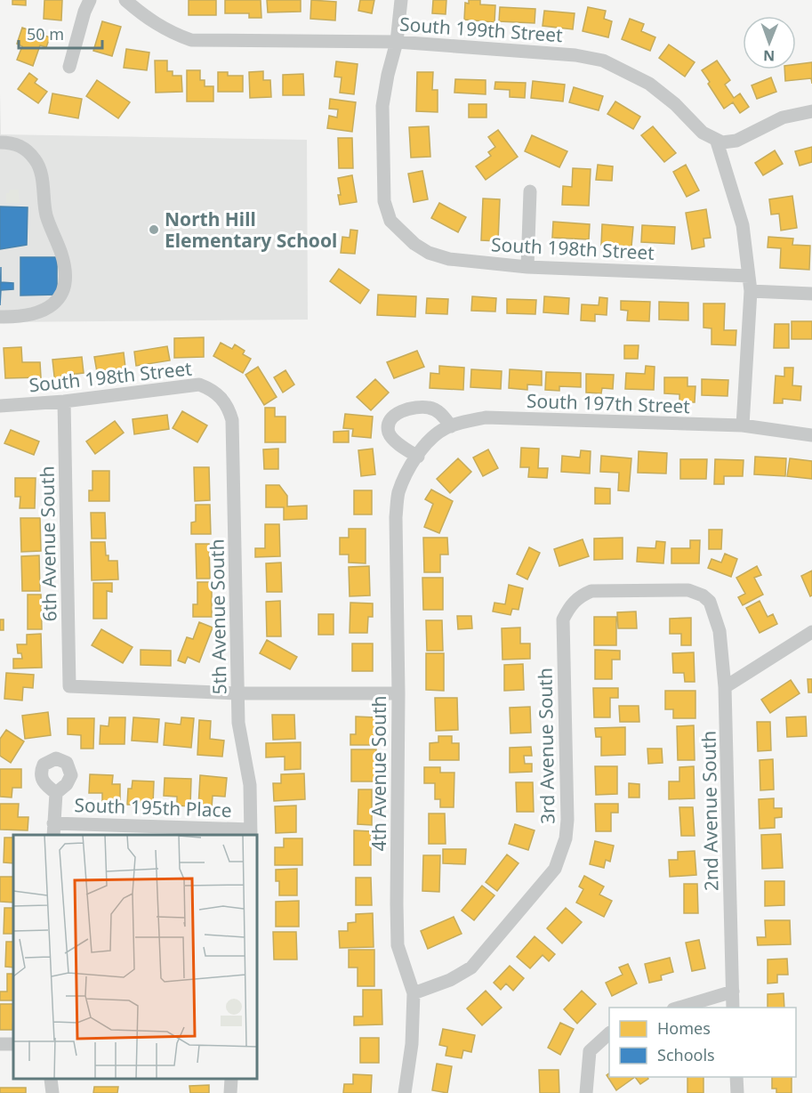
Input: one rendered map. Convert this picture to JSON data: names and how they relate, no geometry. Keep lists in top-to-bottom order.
{
  "streets": {
    "street": [
      "South 199th Street",
      "South 198th Street",
      "South 197th Street",
      "6th Avenue South",
      "5th Avenue South",
      "3rd Avenue South",
      "4th Avenue South",
      "South 195th Place",
      "2nd Avenue South"
    ]
  },
  "crossings": [
    ["South 199th Street", "South 198th Street"],
    ["South 198th Street", "6th Avenue South"],
    ["South 198th Street", "5th Avenue South"],
    ["South 197th Street", "4th Avenue South"],
    ["6th Avenue South", "5th Avenue South"],
    ["5th Avenue South", "South 195th Place"],
    ["3rd Avenue South", "4th Avenue South"],
    ["3rd Avenue South", "2nd Avenue South"]
  ],
  "places": ["North Hill Elementary School"],
  "legend": ["Homes", "Schools"],
  "scale_bar": "50 m",
  "north": "bottom"
}
